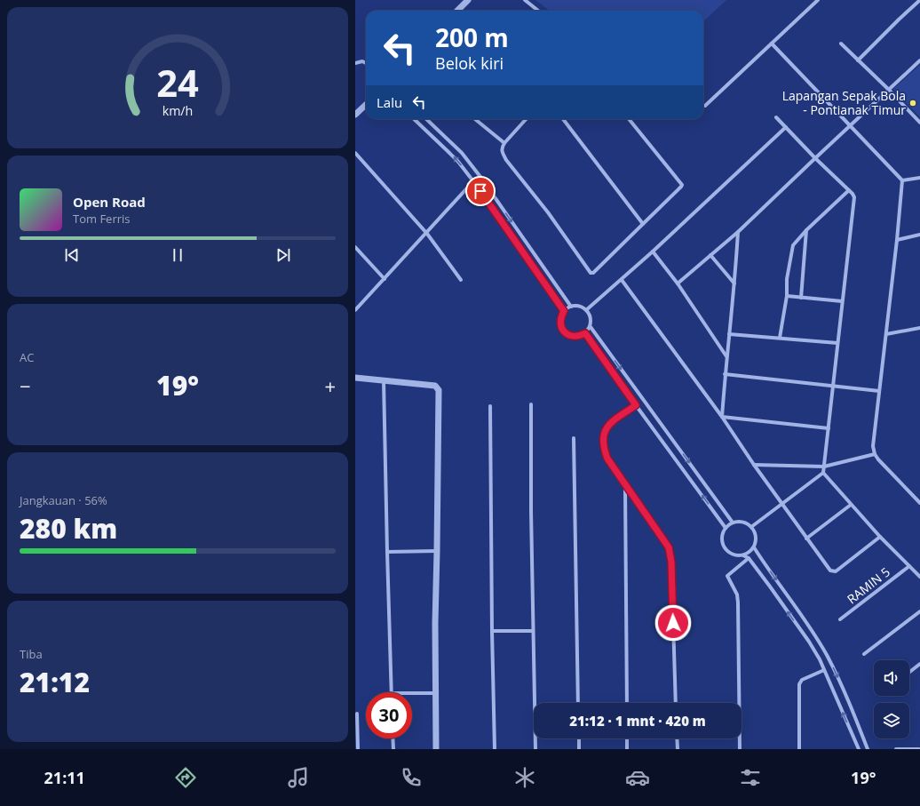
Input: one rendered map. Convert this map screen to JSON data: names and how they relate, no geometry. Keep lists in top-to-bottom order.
{
  "streets": {
    "street": ["RAMIN 5"]
  },
  "places": ["Lapangan Sepak Bola - Pontianak Timur"],
  "page": {
    "turn": ["200 m", "Belok kiri"],
    "then": "Lalu",
    "song": ["Open Road", "Tom Ferris"],
    "tile": [
      "AC",
      ["Jangkauan · 56%", "280 km"],
      ["Tiba", "21:12"]
    ],
    "heat": ["−", "19°", "+"],
    "limit": "30",
    "trip": "21:12 · 1 mnt · 420 m",
    "tabs": ["21:11", "19°"],
    "gauge": ["24", "km/h"]
  }
}
